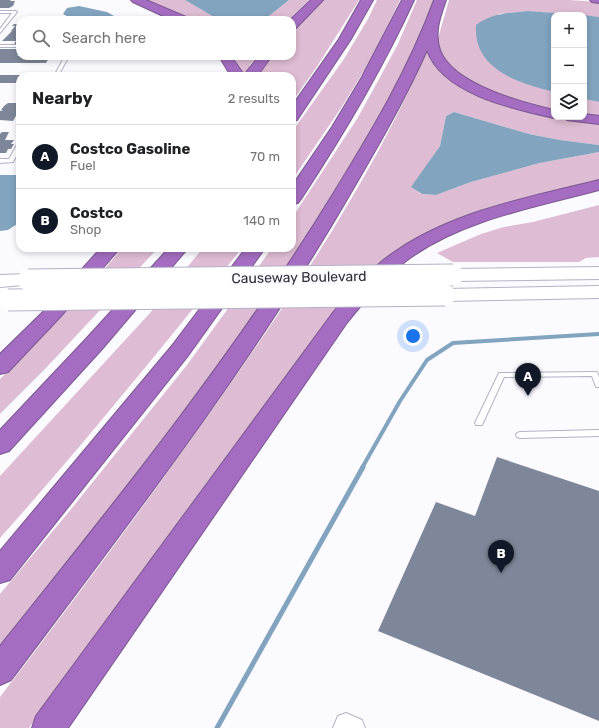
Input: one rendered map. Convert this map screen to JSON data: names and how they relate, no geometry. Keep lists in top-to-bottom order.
{
  "streets": {
    "main road": ["Causeway Boulevard"]
  },
  "page": {
    "map_buttons": ["+", "−"],
    "search": "Search here",
    "heading": ["Nearby", "2 results"],
    "list": [
      {
        "mark": "A",
        "name": "Costco Gasoline",
        "note": "Fuel",
        "value": "70 m"
      },
      {
        "mark": "B",
        "name": "Costco",
        "note": "Shop",
        "value": "140 m"
      }
    ],
    "pins": ["A", "B"]
  }
}
